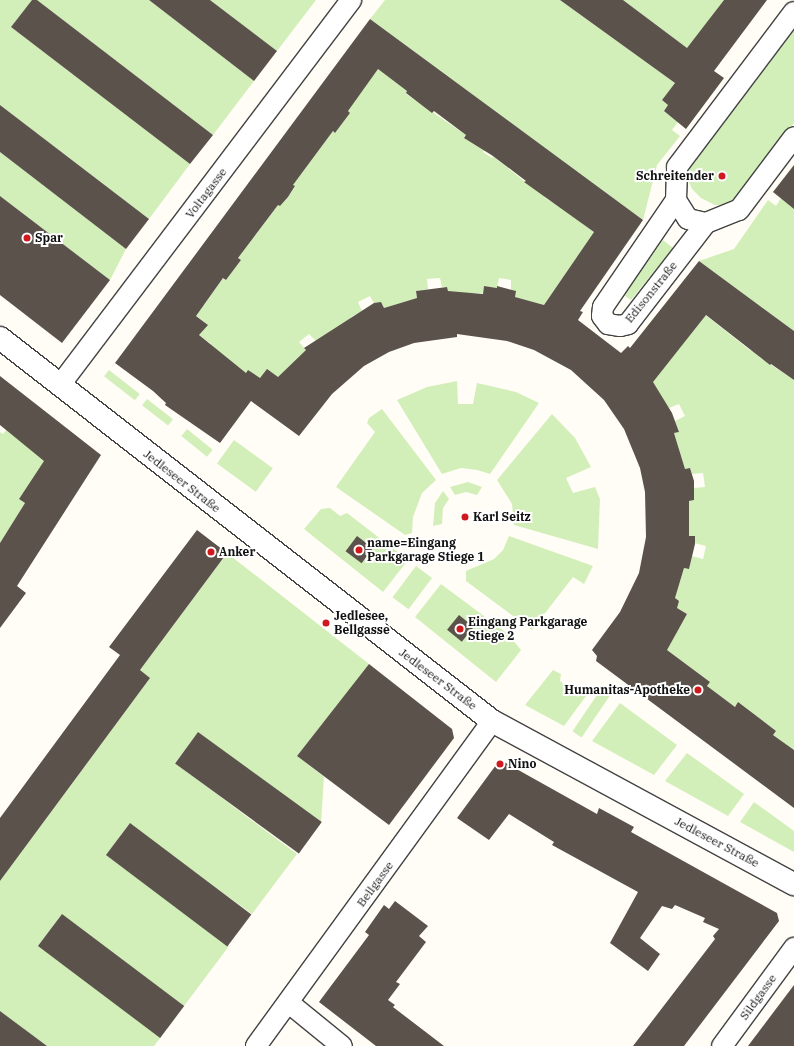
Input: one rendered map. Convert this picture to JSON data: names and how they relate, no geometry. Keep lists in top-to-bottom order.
{
  "streets": {
    "street": [
      "Voltagasse",
      "Edisonstraße",
      "Jedleseer Straße",
      "Bellgasse",
      "Sildgasse"
    ]
  },
  "crossings": [
    ["Voltagasse", "Jedleseer Straße"],
    ["Jedleseer Straße", "Bellgasse"]
  ],
  "places": [
    "Schreitender",
    "Spar",
    "Karl Seitz",
    "name=Eingang Parkgarage Stiege 1",
    "Anker",
    "Jedlesee, Bellgasse",
    "Eingang Parkgarage Stiege 2",
    "Humanitas-Apotheke",
    "Nino"
  ]
}
